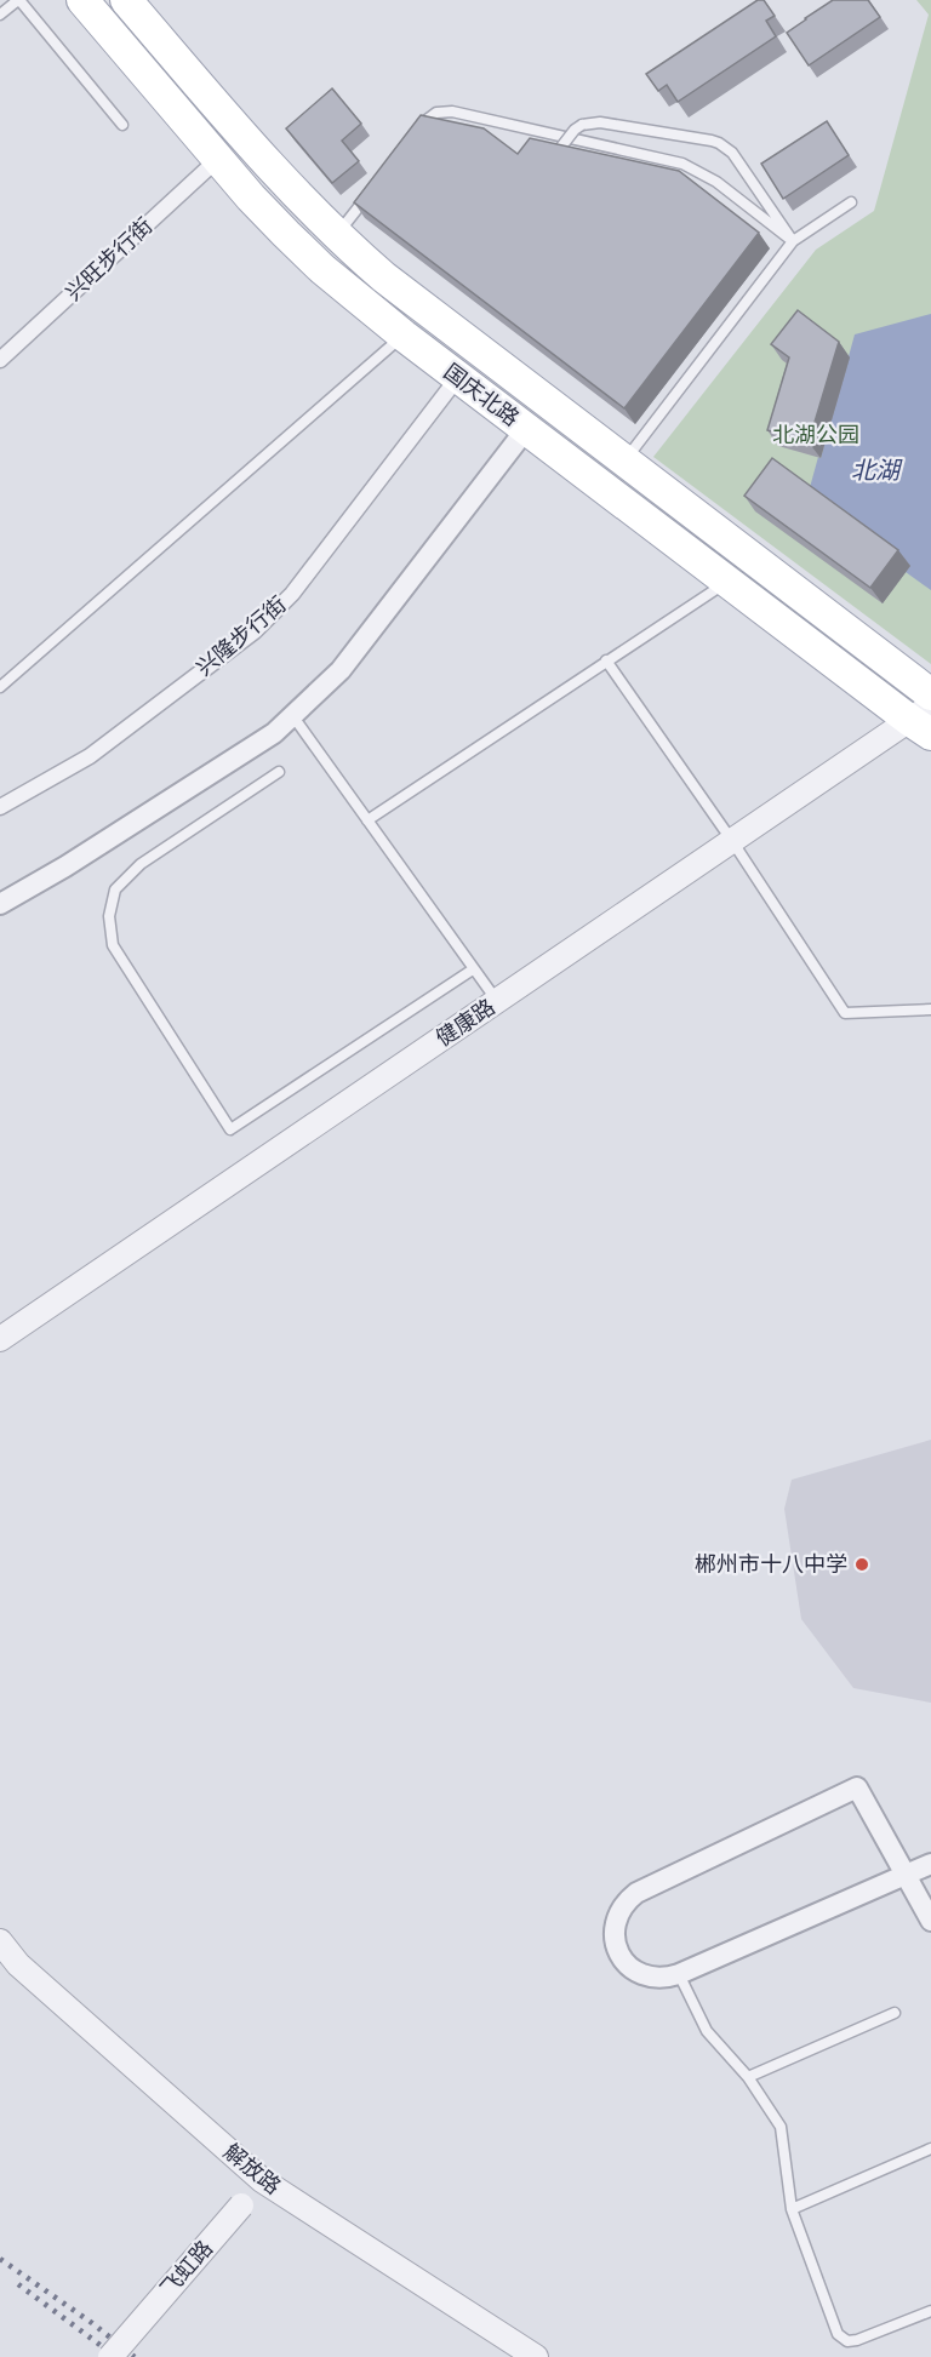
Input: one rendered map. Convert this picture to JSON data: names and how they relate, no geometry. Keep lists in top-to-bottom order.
{
  "streets": {
    "main road": ["国庆北路"],
    "street": [
      "兴旺步行街",
      "兴隆步行街",
      "健康路",
      "解放路",
      "飞虹路"
    ]
  },
  "crossings": [
    ["兴旺步行街", "国庆北路"],
    ["国庆北路", "兴隆步行街"],
    ["国庆北路", "健康路"],
    ["解放路", "飞虹路"]
  ],
  "water": ["北湖"],
  "parks": ["北湖公园"],
  "places": ["郴州市十八中学"]
}
